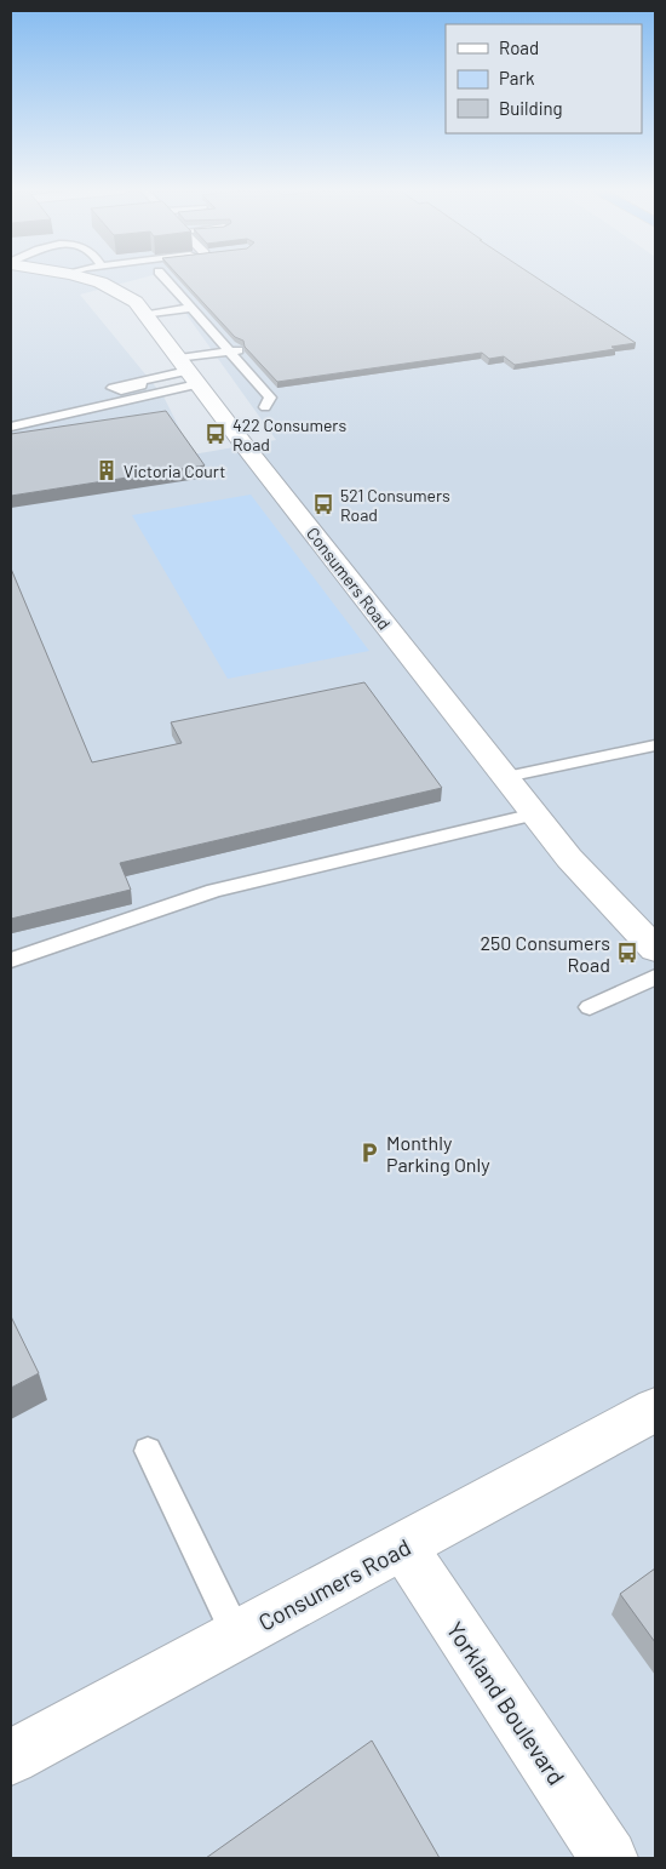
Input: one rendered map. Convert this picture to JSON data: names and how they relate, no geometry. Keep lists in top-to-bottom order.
{
  "streets": {
    "street": ["Consumers Road", "Yorkland Boulevard"]
  },
  "crossings": [
    ["Consumers Road", "Yorkland Boulevard"]
  ],
  "places": {
    "bus stop": ["422 Consumers Road", "521 Consumers Road", "250 Consumers Road"],
    "building": ["Victoria Court"],
    "parking": ["Monthly Parking Only"]
  },
  "legend": ["Road", "Park", "Building"]
}
